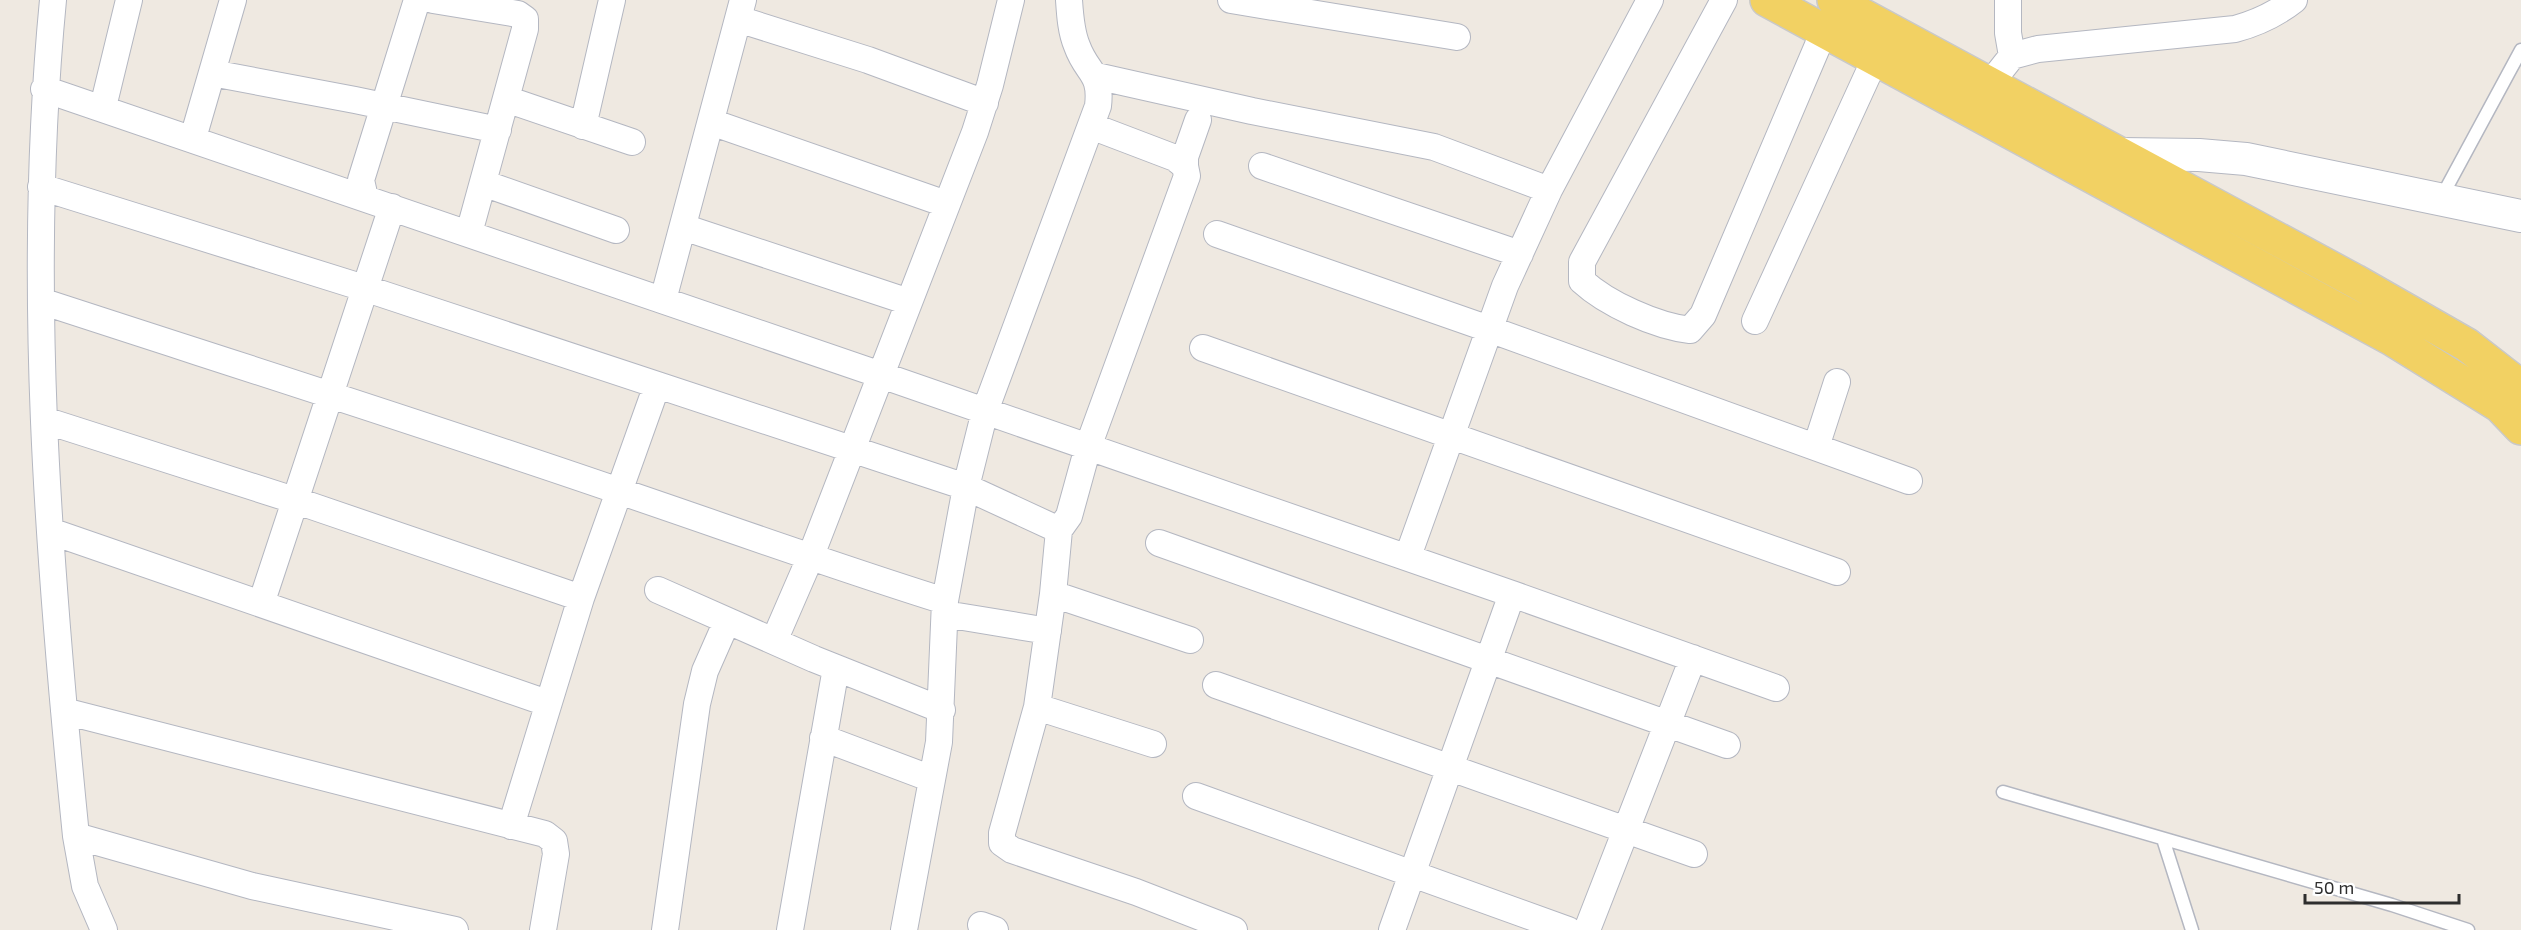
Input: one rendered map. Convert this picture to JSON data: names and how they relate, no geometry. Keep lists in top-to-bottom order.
{
  "scale_bar": "50 m"
}
